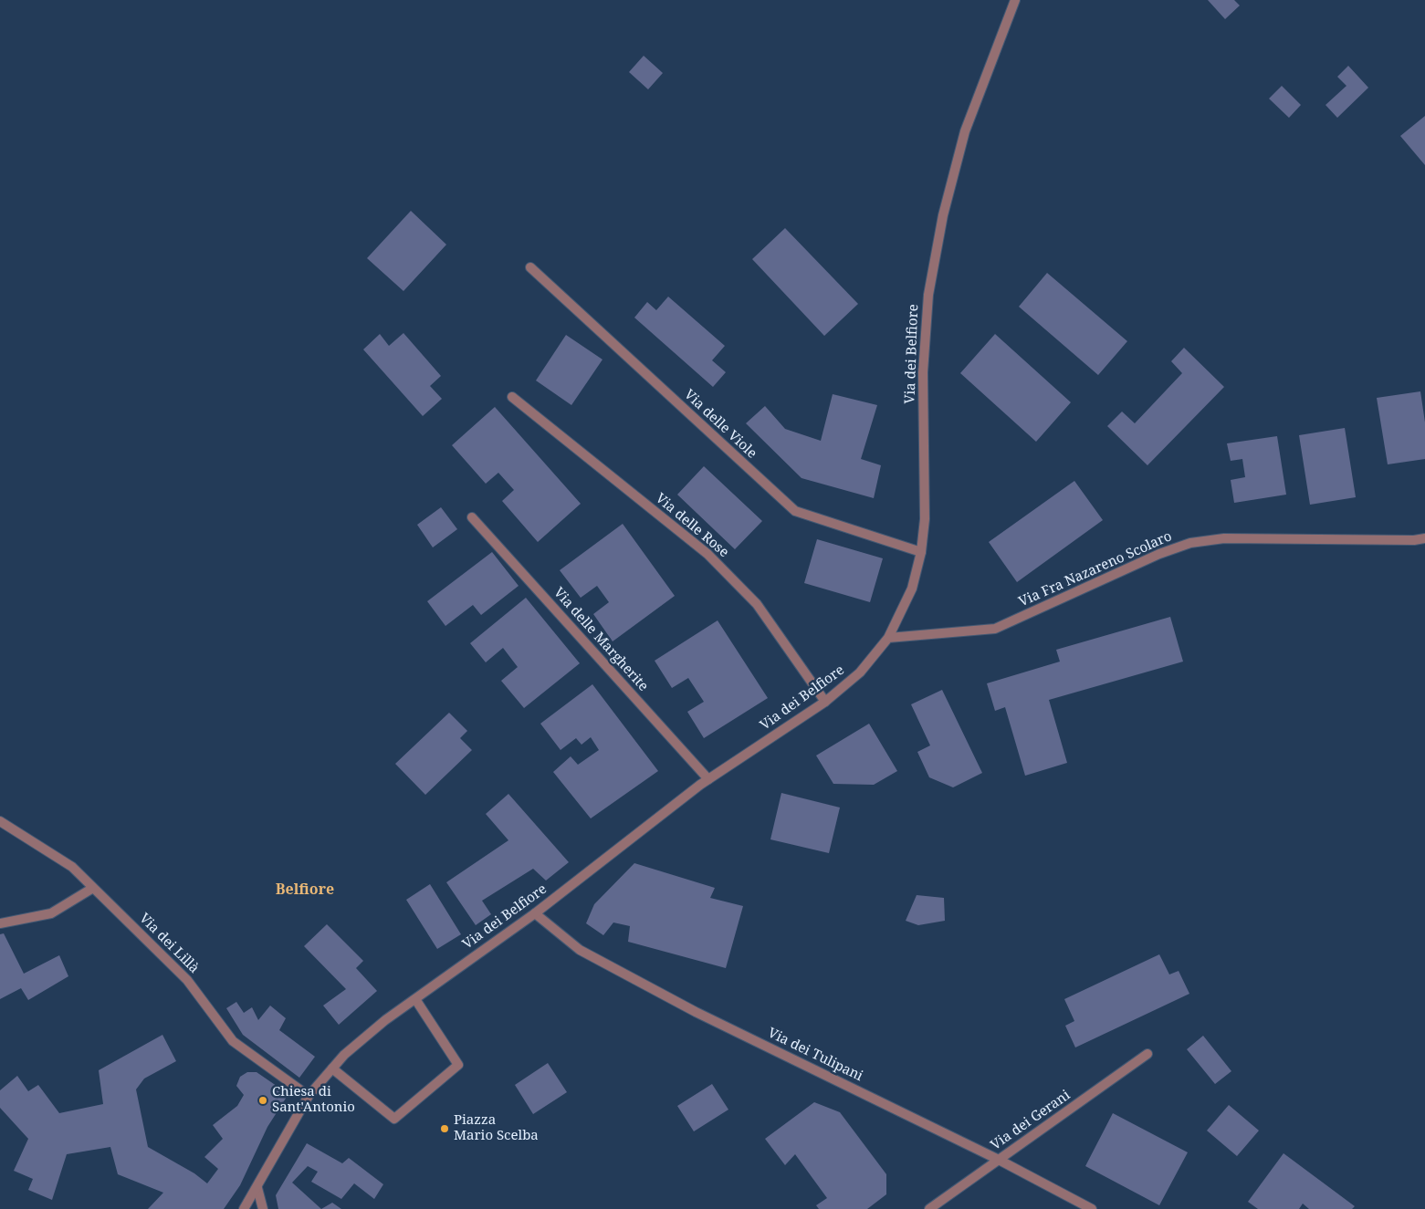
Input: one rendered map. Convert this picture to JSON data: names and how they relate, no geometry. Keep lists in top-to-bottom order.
{
  "streets": {
    "street": [
      "Via dei Belfiore",
      "Via delle Viole",
      "Via delle Rose",
      "Via Fra Nazareno Scolaro",
      "Via delle Margherite",
      "Via dei Lillà",
      "Via dei Tulipani",
      "Via dei Gerani"
    ]
  },
  "crossings": [
    ["Via dei Belfiore", "Via delle Viole"],
    ["Via dei Belfiore", "Via delle Rose"],
    ["Via dei Belfiore", "Via Fra Nazareno Scolaro"],
    ["Via dei Belfiore", "Via delle Margherite"],
    ["Via dei Belfiore", "Via dei Lillà"],
    ["Via dei Belfiore", "Via dei Tulipani"],
    ["Via dei Tulipani", "Via dei Gerani"]
  ],
  "districts": ["Belfiore"],
  "places": ["Chiesa di Sant'Antonio", "Piazza Mario Scelba"]
}
